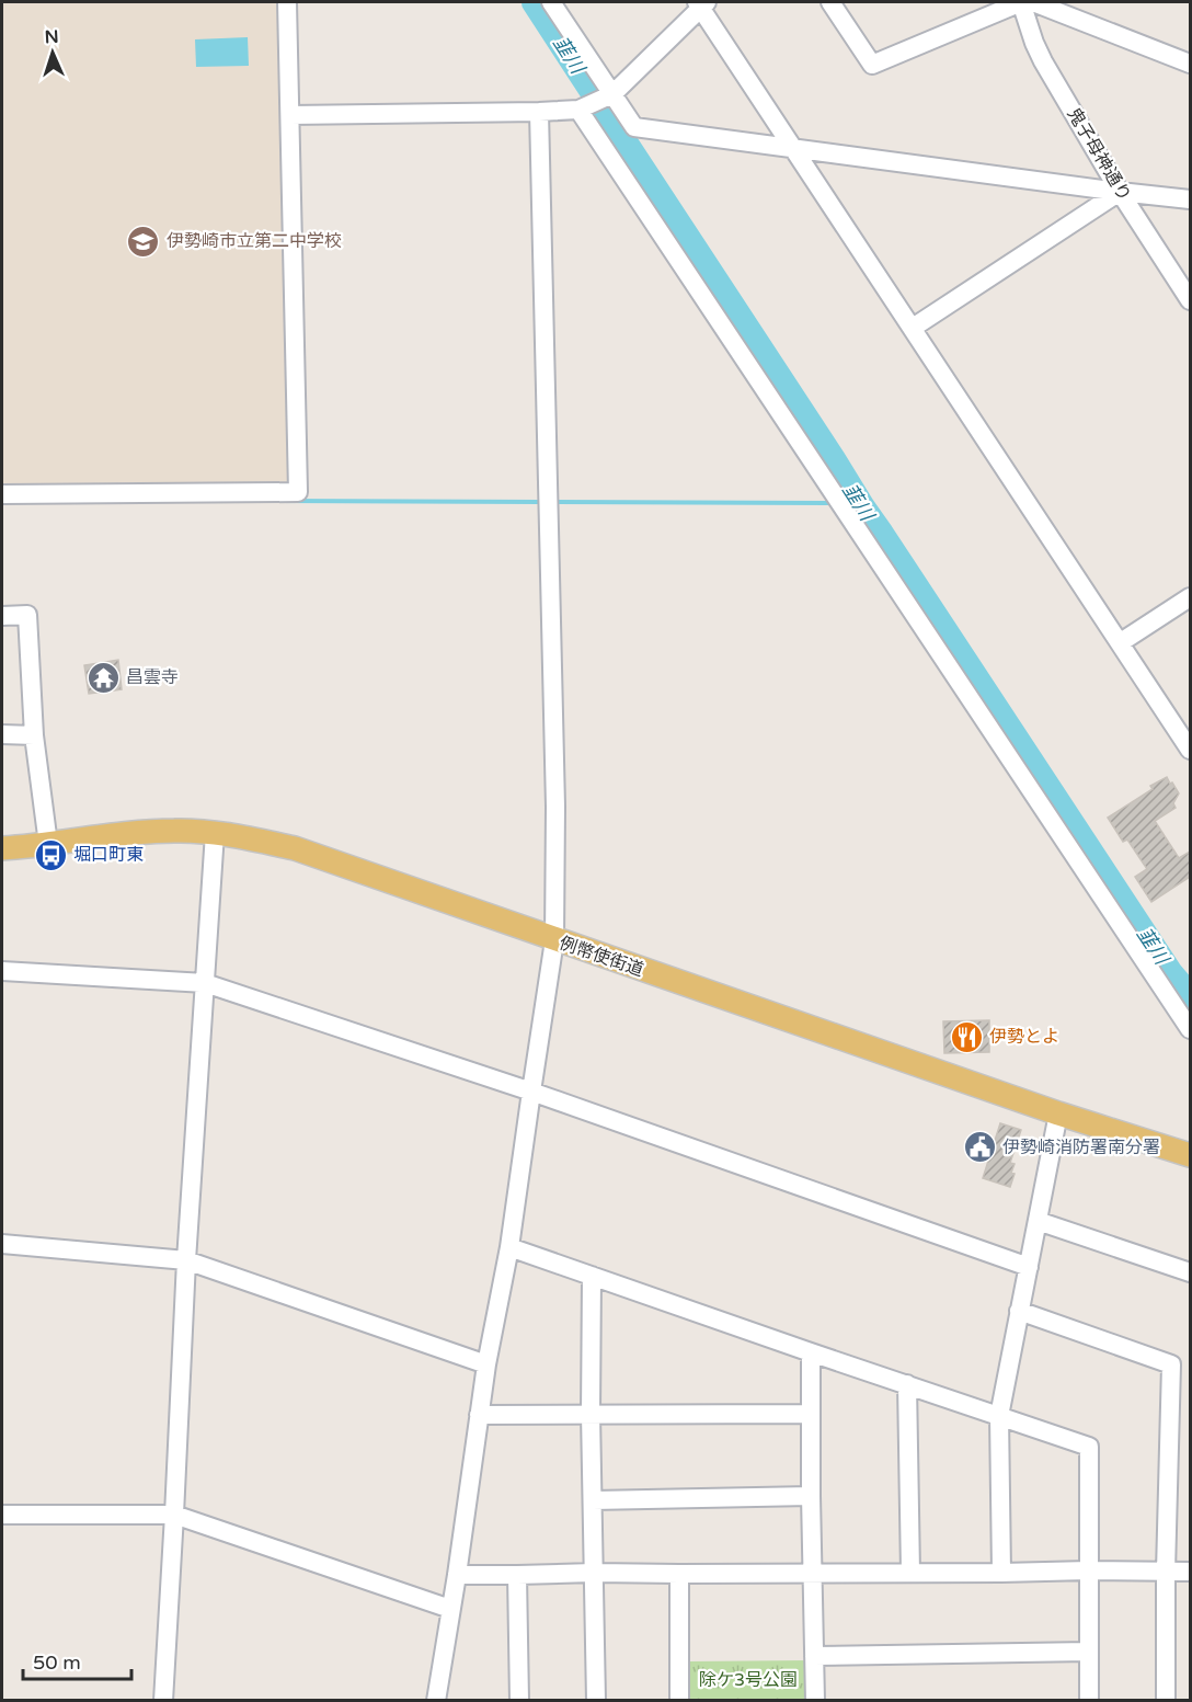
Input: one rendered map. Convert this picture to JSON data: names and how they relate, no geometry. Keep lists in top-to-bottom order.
{
  "streets": {
    "main road": ["例幣使街道"],
    "street": ["鬼子母神通り"]
  },
  "water": ["韮川"],
  "parks": ["除ケ3号公園"],
  "places": {
    "school or university": ["伊勢崎市立第二中学校"],
    "temple": ["昌雲寺"],
    "bus stop": ["堀口町東"],
    "restaurant": ["伊勢とよ"],
    "public building": ["伊勢崎消防署南分署"]
  },
  "scale_bar": "50 m",
  "north": "top"
}
